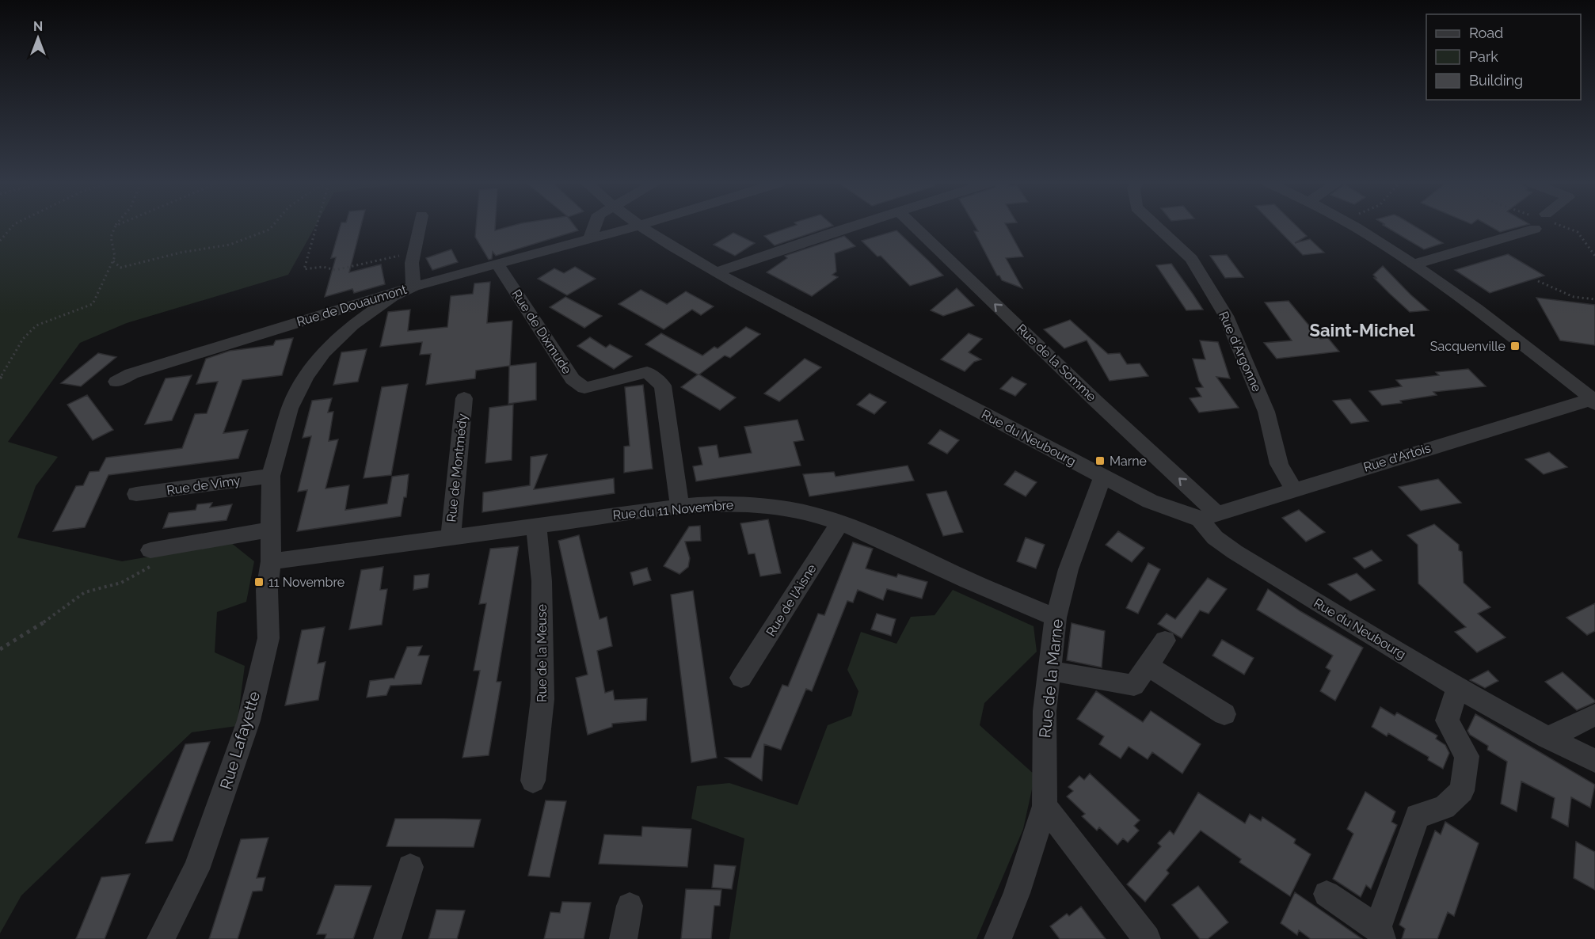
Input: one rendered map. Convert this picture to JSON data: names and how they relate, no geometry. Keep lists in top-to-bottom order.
{
  "streets": {
    "street": [
      "Rue de Douaumont",
      "Rue de Dixmude",
      "Rue d'Argonne",
      "Rue de la Somme",
      "Rue du Neubourg",
      "Rue d'Artois",
      "Rue de Montmédy",
      "Rue de Vimy",
      "Rue du 11 Novembre",
      "Rue de l'Aisne",
      "Rue de la Meuse",
      "Rue de la Marne",
      "Rue Lafayette"
    ]
  },
  "crossings": [
    ["Rue de Douaumont", "Rue de Dixmude"],
    ["Rue de Douaumont", "Rue Lafayette"],
    ["Rue de Dixmude", "Rue du 11 Novembre"],
    ["Rue d'Argonne", "Rue d'Artois"],
    ["Rue de la Somme", "Rue du Neubourg"],
    ["Rue de la Somme", "Rue d'Artois"],
    ["Rue du Neubourg", "Rue d'Artois"],
    ["Rue du Neubourg", "Rue de la Marne"],
    ["Rue de Montmédy", "Rue du 11 Novembre"],
    ["Rue de Vimy", "Rue Lafayette"],
    ["Rue du 11 Novembre", "Rue de l'Aisne"],
    ["Rue du 11 Novembre", "Rue de la Meuse"],
    ["Rue du 11 Novembre", "Rue de la Marne"],
    ["Rue du 11 Novembre", "Rue Lafayette"]
  ],
  "one_way": ["Rue de la Somme"],
  "districts": ["Saint-Michel"],
  "places": {
    "transit": ["Sacquenville", "Marne", "11 Novembre"]
  },
  "legend": ["Road", "Park", "Building"],
  "north": "top"
}
